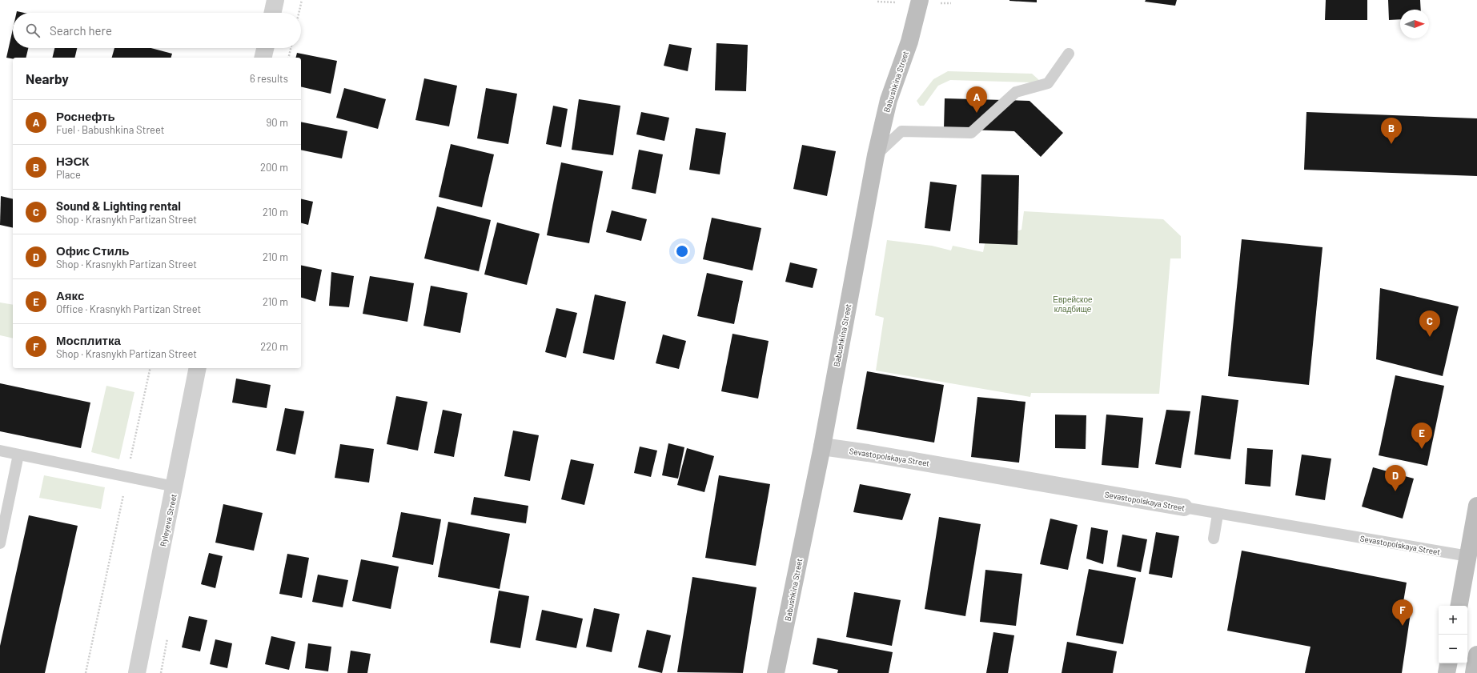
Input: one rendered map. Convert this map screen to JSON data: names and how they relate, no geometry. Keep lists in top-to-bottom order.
{
  "streets": {
    "street": ["Babushkina Street", "Sevastopolskaya Street", "Ryleyeva Street"]
  },
  "crossings": [
    ["Babushkina Street", "Sevastopolskaya Street"]
  ],
  "parks": ["Еврейское кладбище"],
  "north": "right",
  "page": {
    "search": "Search here",
    "heading": ["Nearby", "6 results"],
    "pins": [
      "A",
      "B",
      "C",
      "E",
      "D",
      "F"
    ],
    "list": [
      {
        "mark": "A",
        "name": "Роснефть",
        "note": "Fuel · Babushkina Street",
        "value": "90 m"
      },
      {
        "mark": "B",
        "name": "НЭСК",
        "note": "Place",
        "value": "200 m"
      },
      {
        "mark": "C",
        "name": "Sound & Lighting rental",
        "note": "Shop · Krasnykh Partizan Street",
        "value": "210 m"
      },
      {
        "mark": "D",
        "name": "Офис Стиль",
        "note": "Shop · Krasnykh Partizan Street",
        "value": "210 m"
      },
      {
        "mark": "E",
        "name": "Аякс",
        "note": "Office · Krasnykh Partizan Street",
        "value": "210 m"
      },
      {
        "mark": "F",
        "name": "Мосплитка",
        "note": "Shop · Krasnykh Partizan Street",
        "value": "220 m"
      }
    ],
    "map_buttons": ["+", "−"]
  }
}
